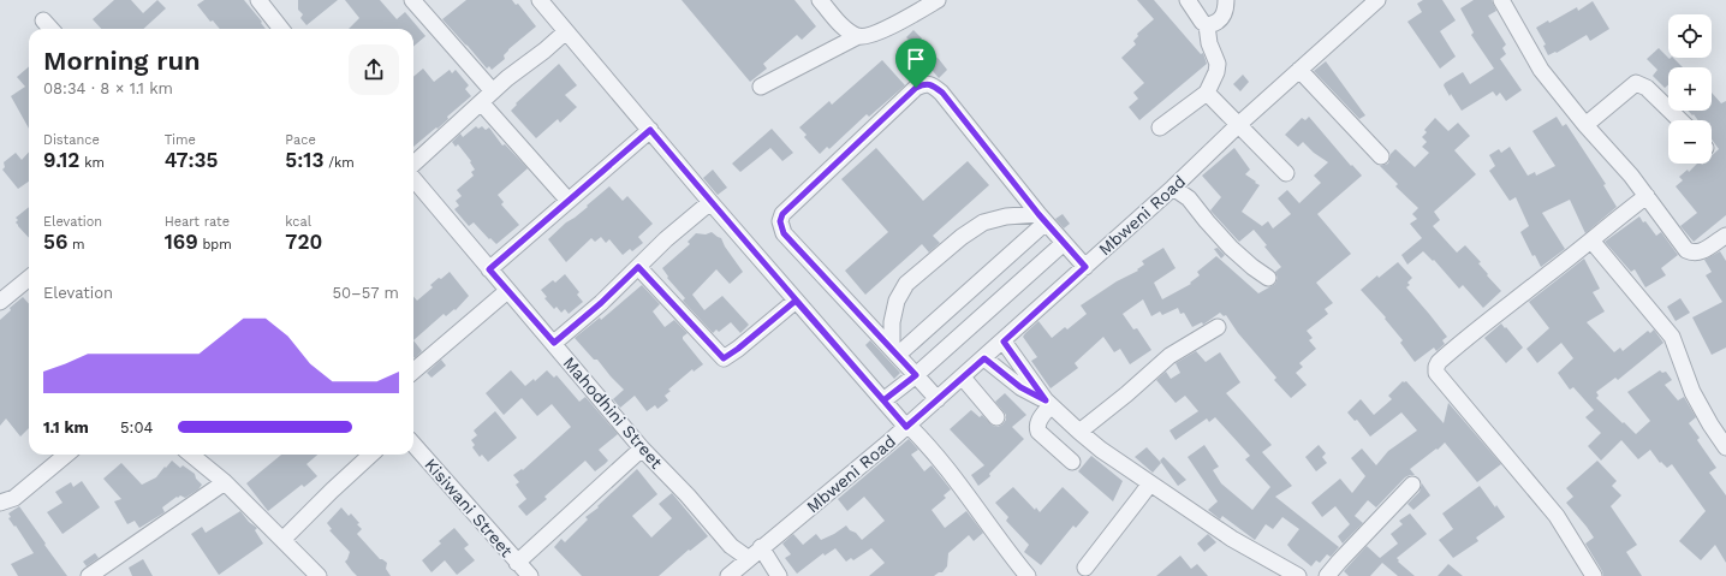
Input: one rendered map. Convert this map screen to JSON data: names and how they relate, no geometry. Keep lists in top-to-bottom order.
{
  "streets": {
    "street": ["Mbweni Road", "Mahodhini Street", "Kisiwani Street"]
  },
  "crossings": [
    ["Mbweni Road", "Mahodhini Street"]
  ],
  "page": {
    "map_buttons": ["+", "−"],
    "heading": ["Morning run", "08:34 · 8 × 1.1 km"],
    "stats": [
      ["Distance", "9.12 km"],
      ["Time", "47:35"],
      ["Pace", "5:13 /km"],
      ["Elevation", "56 m"],
      ["Heart rate", "169 bpm"],
      ["kcal", "720"]
    ],
    "chart": ["Elevation", "50–57 m"],
    "list": [
      {
        "name": "1.1 km",
        "note": "5:04"
      }
    ]
  }
}
